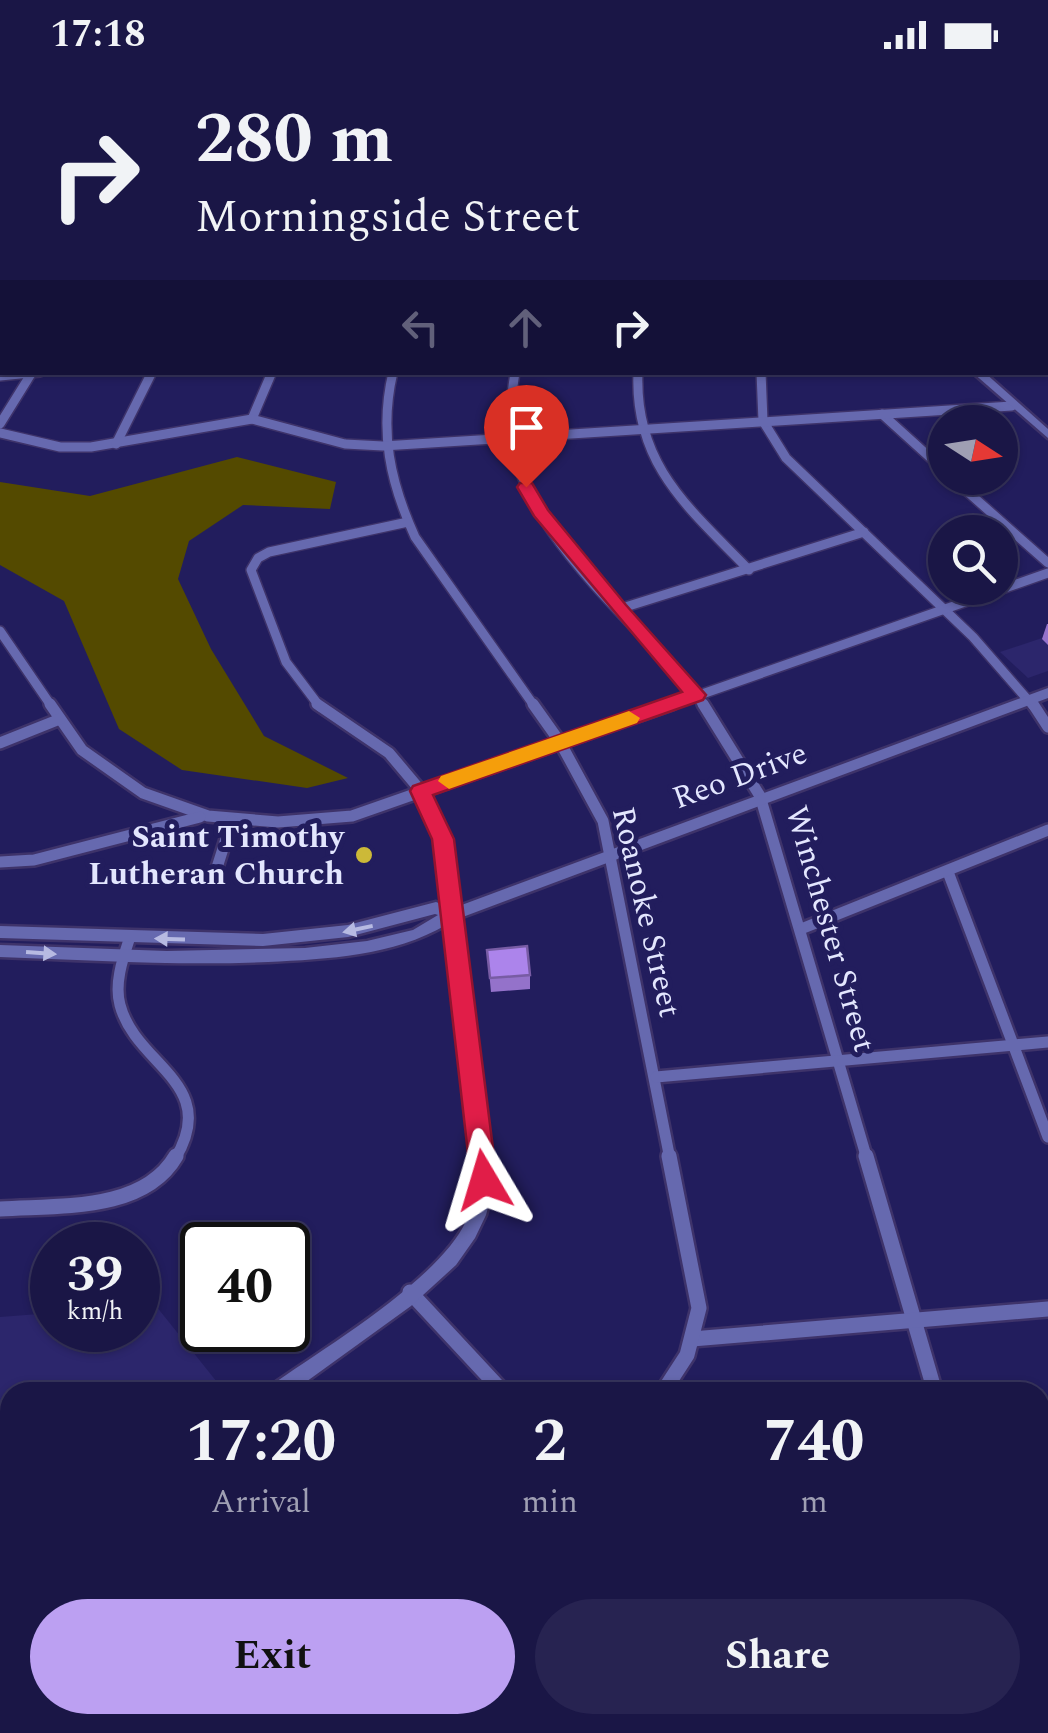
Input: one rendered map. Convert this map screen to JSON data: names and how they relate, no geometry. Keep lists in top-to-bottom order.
{
  "streets": {
    "main road": ["Reo Drive"],
    "street": ["Roanoke Street", "Winchester Street"]
  },
  "crossings": [
    ["Reo Drive", "Roanoke Street"],
    ["Reo Drive", "Winchester Street"]
  ],
  "places": ["Saint Timothy Lutheran Church"],
  "north": "right",
  "page": {
    "status": "17:18",
    "turn": ["280 m", "Morningside Street"],
    "speed": "39 km/h",
    "limit": "40",
    "eta": [
      "17:20",
      "Arrival",
      "2",
      "min",
      "740",
      "m"
    ],
    "buttons": ["Exit", "Share"]
  }
}
